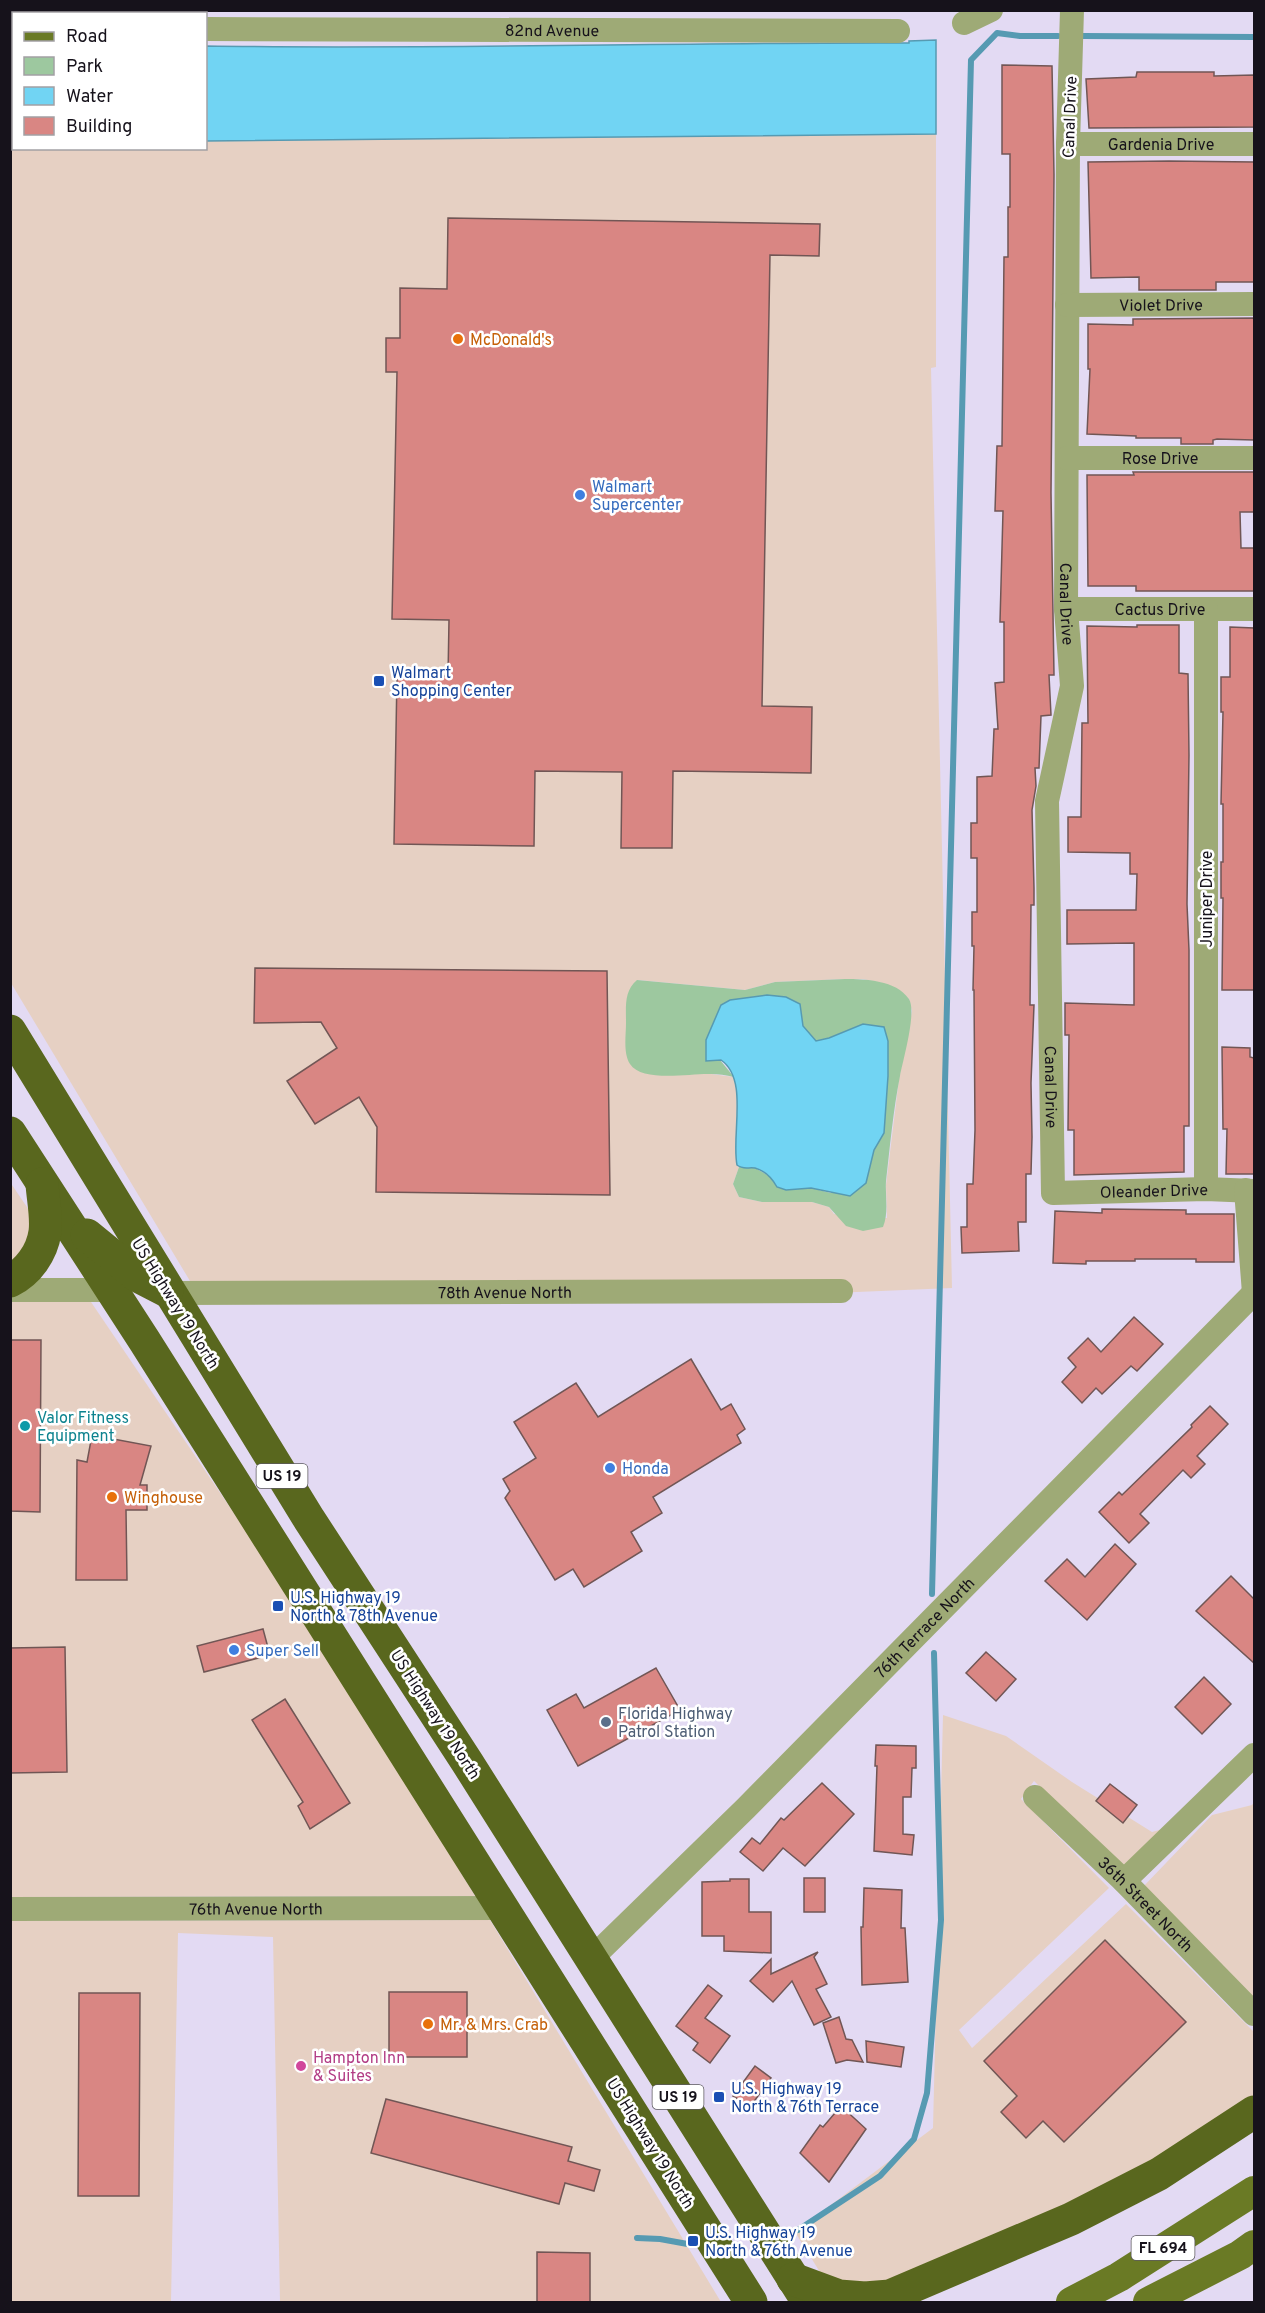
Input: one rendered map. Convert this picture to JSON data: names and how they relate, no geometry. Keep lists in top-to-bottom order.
{
  "streets": {
    "highway": ["US Highway 19 North", "US 19"],
    "main road": ["FL 694"],
    "street": [
      "82nd Avenue",
      "Canal Drive",
      "Gardenia Drive",
      "Violet Drive",
      "Rose Drive",
      "Cactus Drive",
      "Juniper Drive",
      "Oleander Drive",
      "78th Avenue North",
      "76th Terrace North",
      "36th Street North",
      "76th Avenue North"
    ]
  },
  "crossings": [
    ["Canal Drive", "Gardenia Drive"],
    ["Canal Drive", "Violet Drive"],
    ["Canal Drive", "Rose Drive"],
    ["Canal Drive", "Cactus Drive"],
    ["Canal Drive", "Oleander Drive"],
    ["Cactus Drive", "Juniper Drive"],
    ["Juniper Drive", "Oleander Drive"],
    ["78th Avenue North", "US Highway 19 North"],
    ["US Highway 19 North", "76th Terrace North"],
    ["US Highway 19 North", "76th Avenue North"]
  ],
  "places": {
    "other": [
      "McDonald's",
      "Walmart Supercenter",
      "Valor Fitness Equipment",
      "Honda",
      "Winghouse",
      "Super Sell",
      "Florida Highway Patrol Station",
      "Mr. & Mrs. Crab",
      "Hampton Inn & Suites"
    ],
    "transit": [
      "Walmart Shopping Center",
      "U.S. Highway 19 North & 78th Avenue",
      "U.S. Highway 19 North & 76th Terrace",
      "U.S. Highway 19 North & 76th Avenue"
    ]
  },
  "legend": [
    "Road",
    "Park",
    "Water",
    "Building"
  ]
}
